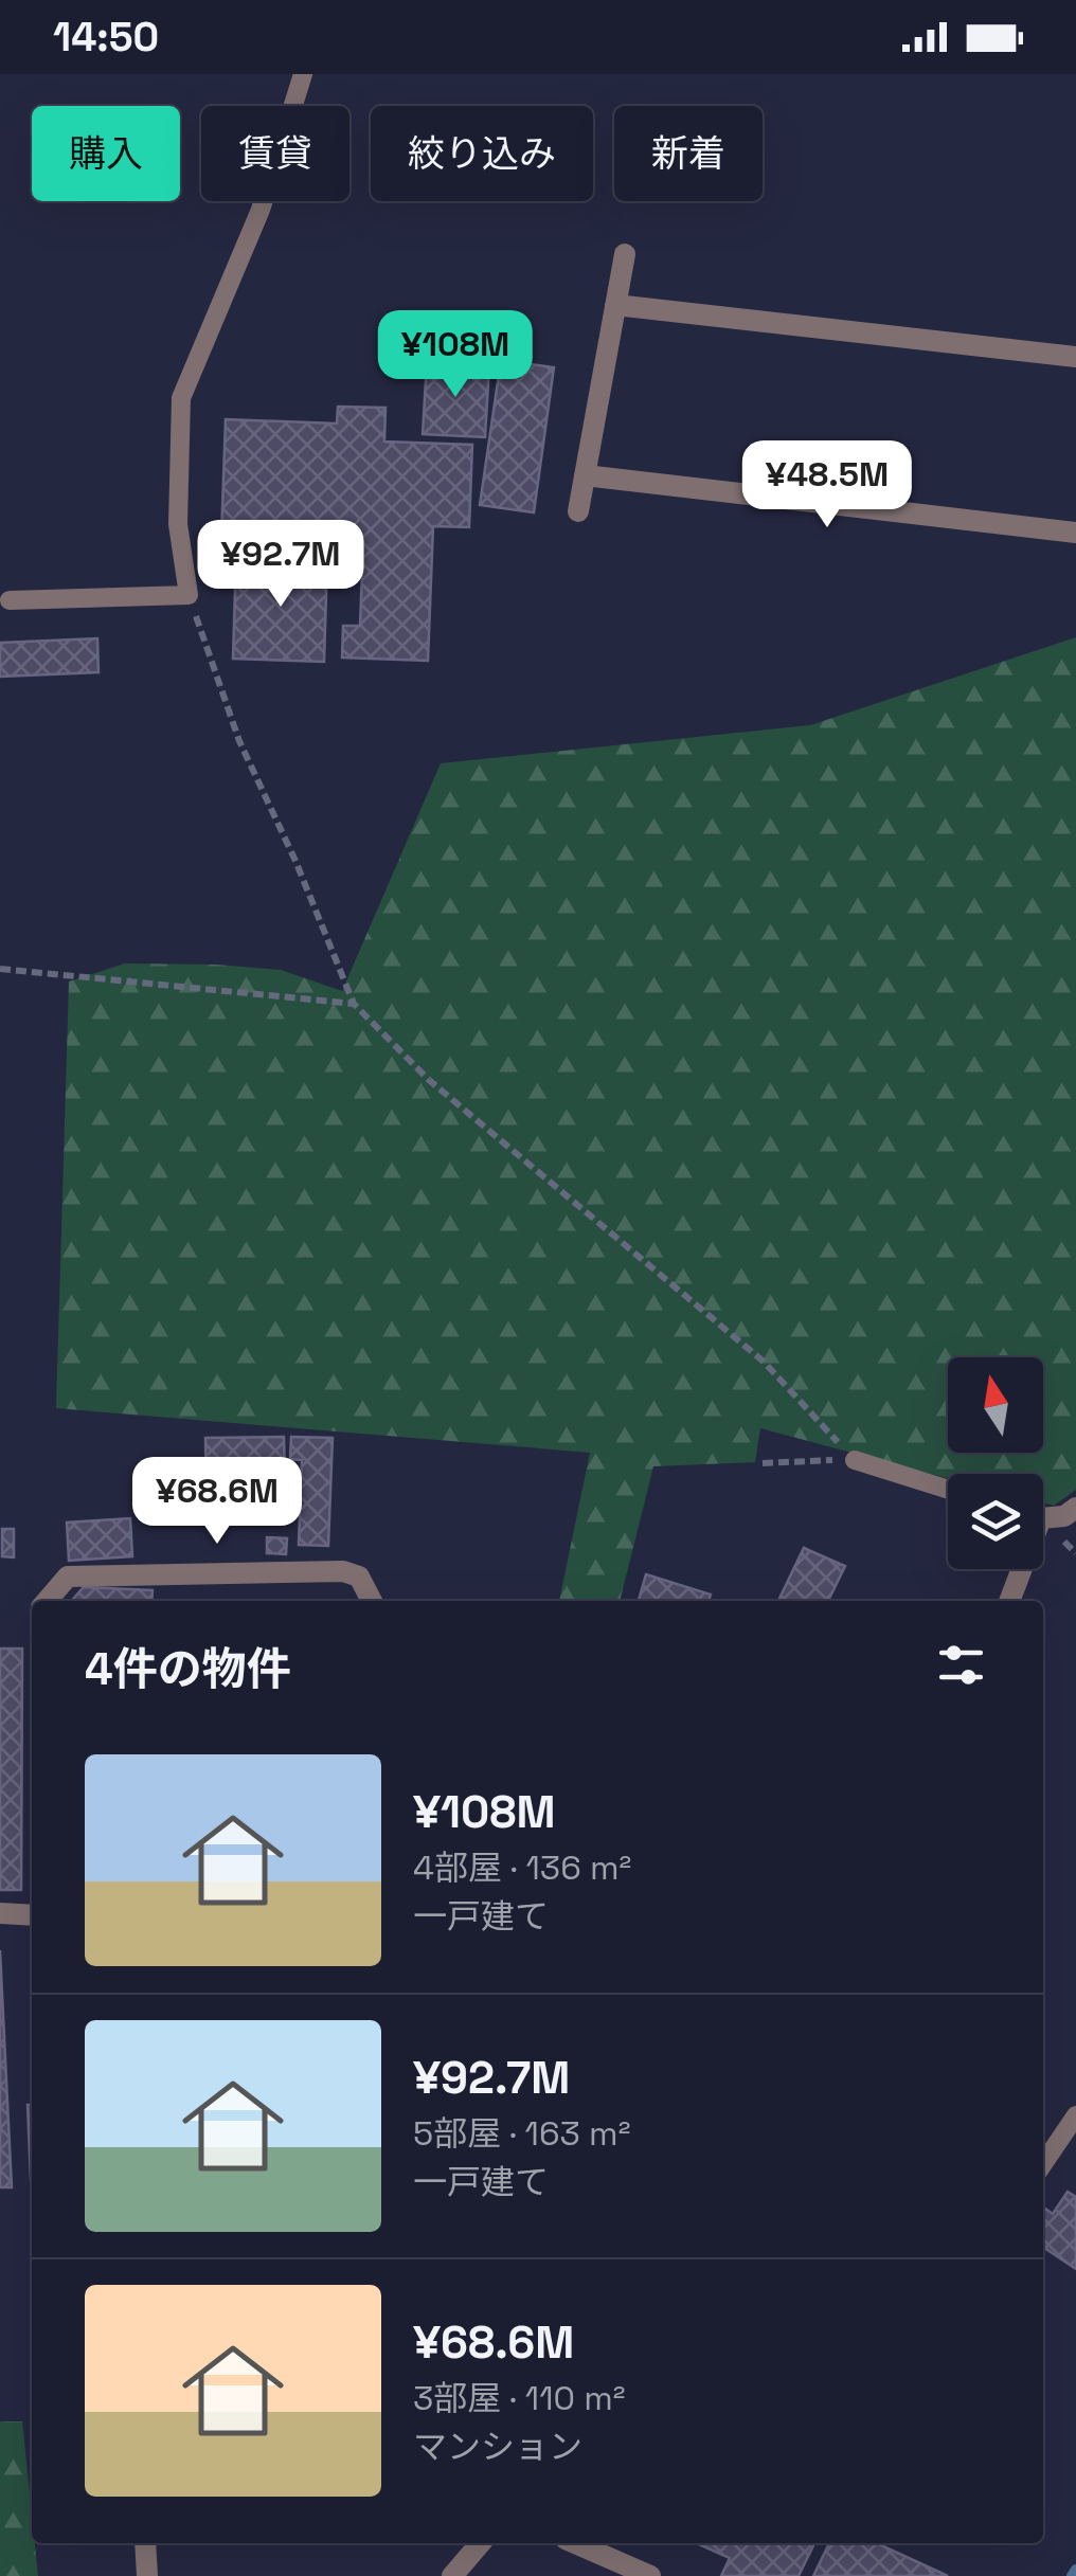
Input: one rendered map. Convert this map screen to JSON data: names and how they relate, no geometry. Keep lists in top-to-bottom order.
{
  "north": "top",
  "page": {
    "status": "14:50",
    "chip": [
      "購入",
      "賃貸",
      "絞り込み",
      "新着"
    ],
    "price": [
      "¥108M",
      "¥48.5M",
      "¥92.7M",
      "¥68.6M"
    ],
    "heading": "4件の物件",
    "list": [
      {
        "name": "¥108M",
        "note": "4部屋 · 136 m² · 一戸建て"
      },
      {
        "name": "¥92.7M",
        "note": "5部屋 · 163 m² · 一戸建て"
      },
      {
        "name": "¥68.6M",
        "note": "3部屋 · 110 m² · マンション"
      }
    ]
  }
}
